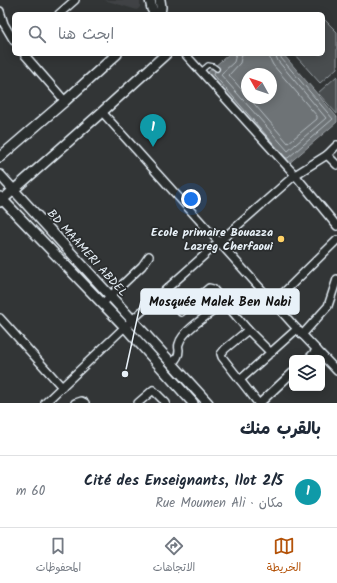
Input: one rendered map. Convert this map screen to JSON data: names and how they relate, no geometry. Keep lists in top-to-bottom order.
{
  "streets": {
    "main road": ["BD MAAMERI ABDEL"]
  },
  "places": ["Ecole primaire Bouazza Lazreg Cherfaoui", "Mosquée Malek Ben Nabi"],
  "north": "top left",
  "page": {
    "search": "ابحث هنا",
    "pins": "1",
    "heading": "بالقرب منك",
    "list": [
      {
        "mark": "1",
        "name": "Cité des Enseignants, Ilot 2/5",
        "note": "مكان · Rue Moumen Ali",
        "value": "60 m"
      }
    ],
    "nav": ["الخريطة", "الاتجاهات", "المحفوظات"]
  }
}
